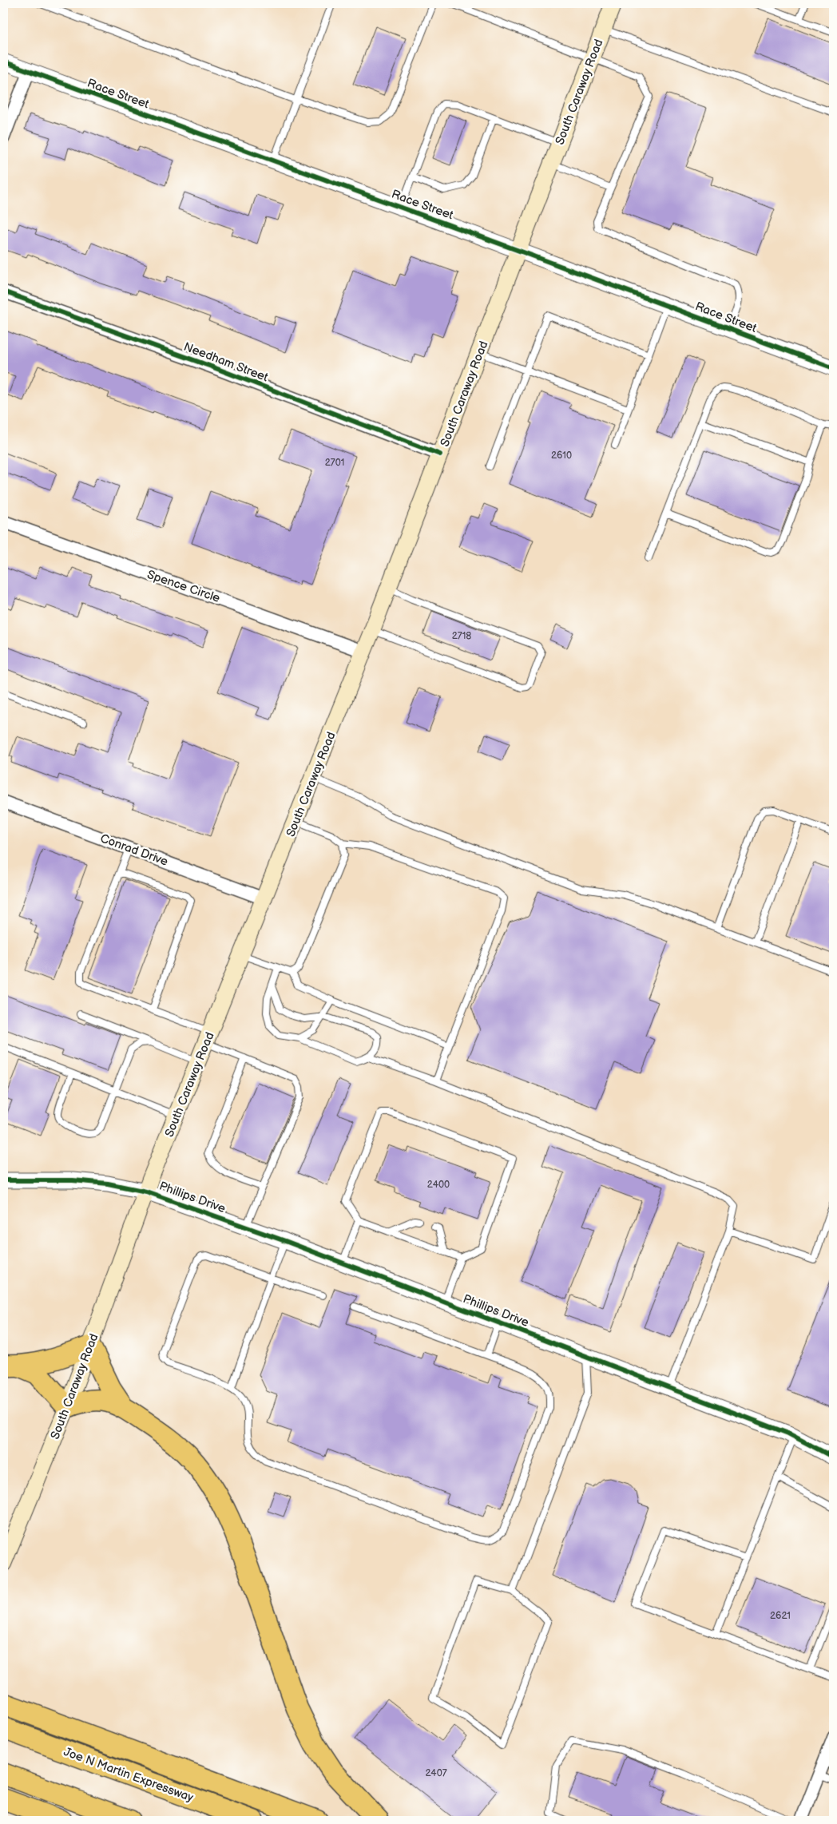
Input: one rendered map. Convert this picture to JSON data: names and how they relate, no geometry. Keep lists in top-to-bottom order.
{
  "streets": {
    "highway": ["Joe N Martin Expressway"],
    "main road": ["South Caraway Road"],
    "street": [
      "Race Street",
      "Needham Street",
      "Spence Circle",
      "Conrad Drive",
      "Phillips Drive"
    ]
  },
  "crossings": [
    ["South Caraway Road", "Race Street"],
    ["South Caraway Road", "Needham Street"],
    ["South Caraway Road", "Spence Circle"],
    ["South Caraway Road", "Conrad Drive"],
    ["South Caraway Road", "Phillips Drive"]
  ],
  "house_numbers": [
    "2610",
    "2701",
    "2718",
    "2400",
    "2621",
    "2407"
  ]
}
